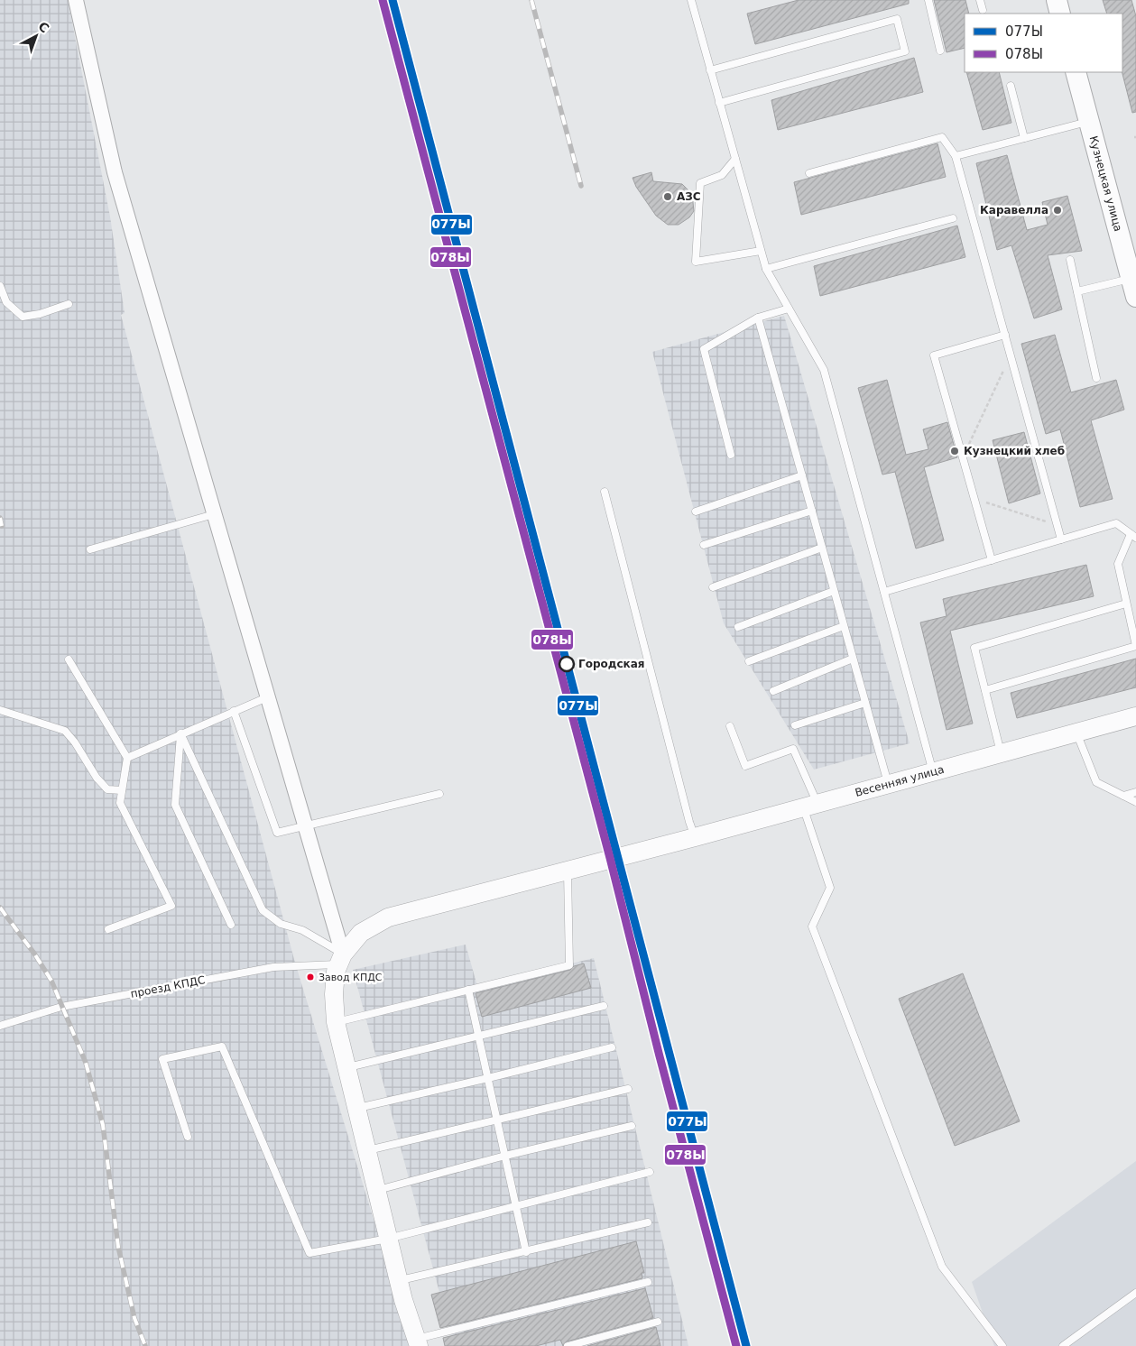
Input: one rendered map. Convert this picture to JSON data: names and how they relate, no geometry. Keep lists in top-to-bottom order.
{
  "streets": {
    "main road": ["Кузнецкая улица"],
    "street": ["Весенняя улица"],
    "lane": ["проезд КПДС"]
  },
  "crossings": [
    ["Весенняя улица", "проезд КПДС"]
  ],
  "places": [
    "АЗС",
    "Каравелла",
    "Кузнецкий хлеб",
    "Городская",
    "Завод КПДС"
  ],
  "lines": ["transit line 077Ы", "transit line 078Ы"],
  "legend": ["077Ы", "078Ы"],
  "north": "top right"
}
